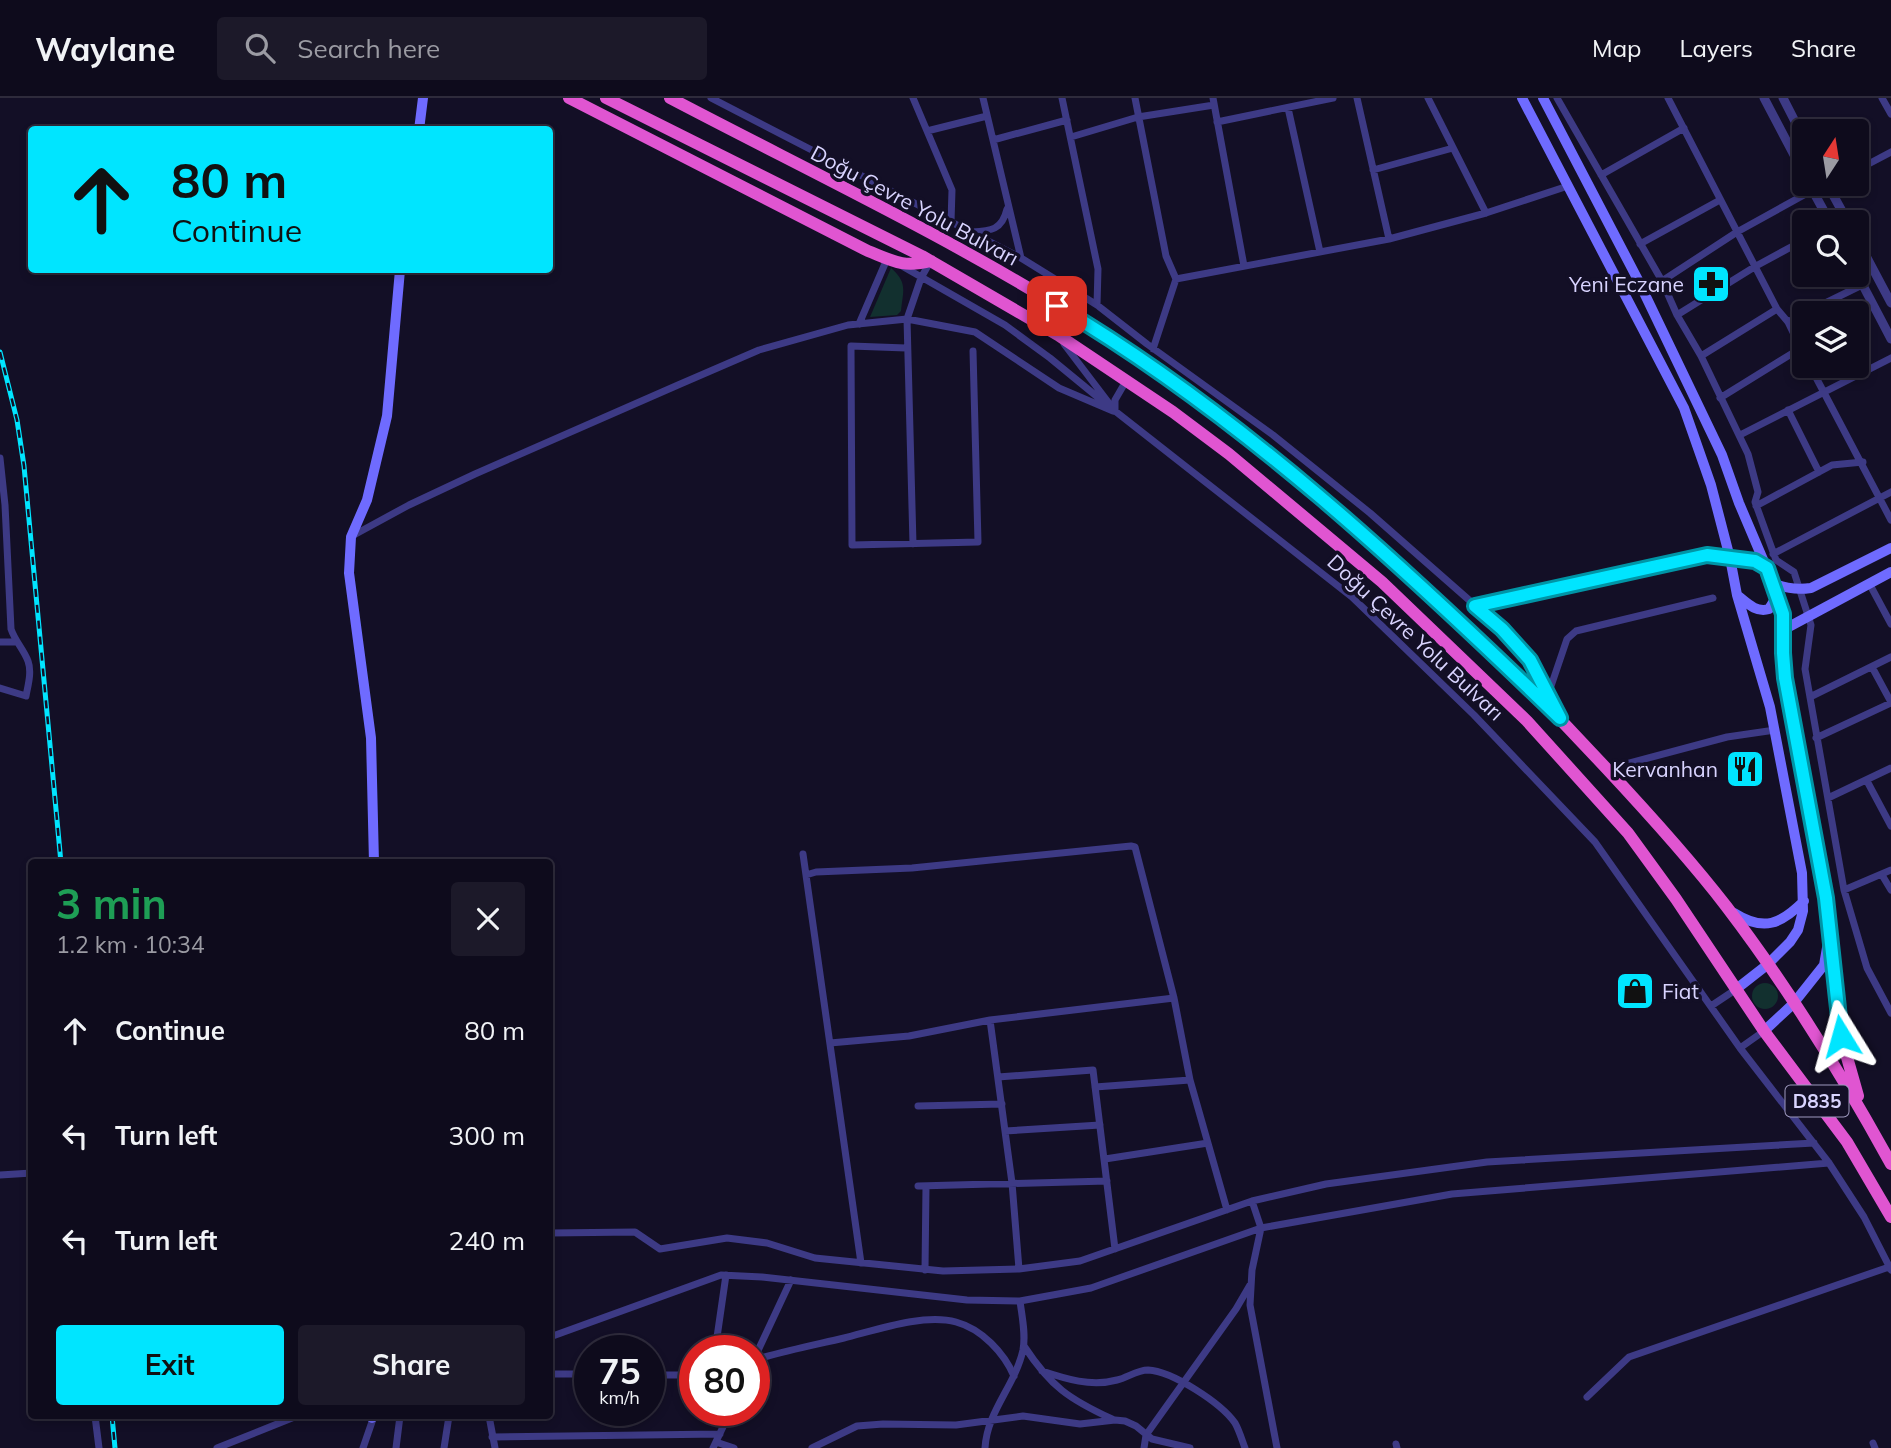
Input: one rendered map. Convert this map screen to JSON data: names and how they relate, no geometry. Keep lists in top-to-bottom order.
{
  "streets": {
    "highway": ["Doğu Çevre Yolu Bulvarı", "D835"]
  },
  "crossings": [
    ["Doğu Çevre Yolu Bulvarı", "D835"]
  ],
  "places": {
    "pharmacy": ["Yeni Eczane"],
    "restaurant": ["Kervanhan"],
    "shop": ["Fiat"]
  },
  "north": "top",
  "page": {
    "header": "Waylane",
    "search": "Search here",
    "nav": ["Map", "Layers", "Share"],
    "turn": ["80 m", "Continue"],
    "heading": ["3 min", "1.2 km · 10:34"],
    "list": [
      {
        "name": "Continue",
        "value": "80 m"
      },
      {
        "name": "Turn left",
        "value": "300 m"
      },
      {
        "name": "Turn left",
        "value": "240 m"
      }
    ],
    "buttons": ["Exit", "Share"],
    "speed": "75 km/h",
    "limit": "80"
  }
}
